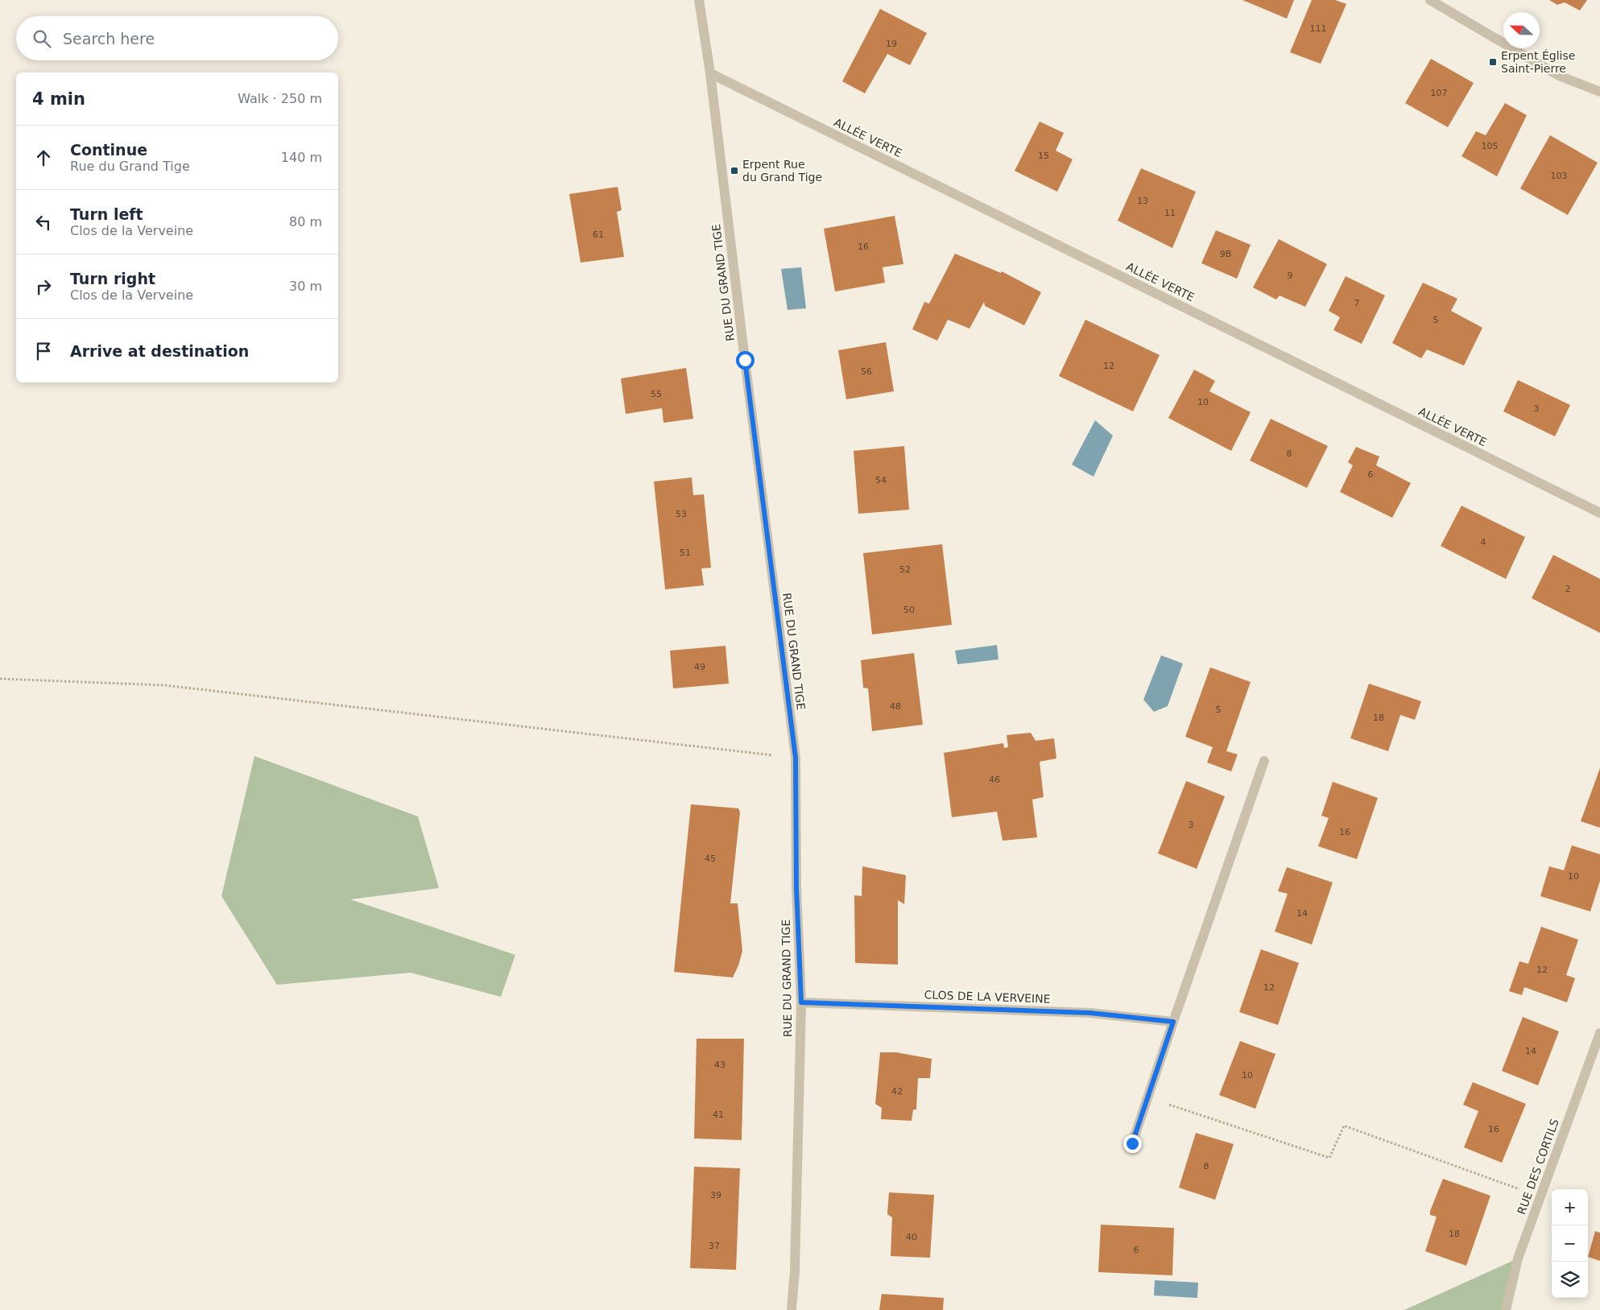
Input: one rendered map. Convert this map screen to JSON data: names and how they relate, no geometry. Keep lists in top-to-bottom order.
{
  "streets": {
    "street": [
      "ALLÉE VERTE",
      "RUE DU GRAND TIGE",
      "CLOS DE LA VERVEINE",
      "RUE DES CORTILS"
    ]
  },
  "crossings": [
    ["ALLÉE VERTE", "RUE DU GRAND TIGE"],
    ["RUE DU GRAND TIGE", "CLOS DE LA VERVEINE"]
  ],
  "places": {
    "transit": ["Erpent Église Saint-Pierre", "Erpent Rue du Grand Tige"]
  },
  "house_numbers": [
    "111",
    "19",
    "107",
    "105",
    "15",
    "103",
    "13",
    "11",
    "61",
    "16",
    "9B",
    "9",
    "7",
    "5",
    "12",
    "56",
    "55",
    "10",
    "3",
    "8",
    "6",
    "54",
    "53",
    "4",
    "51",
    "52",
    "2",
    "50",
    "49",
    "48",
    "5",
    "18",
    "46",
    "3",
    "16",
    "45",
    "10",
    "14",
    "12",
    "12",
    "14",
    "43",
    "10",
    "42",
    "41",
    "16",
    "8",
    "39",
    "18",
    "40",
    "37",
    "6"
  ],
  "north": "left",
  "page": {
    "search": "Search here",
    "heading": ["4 min", "Walk · 250 m"],
    "list": [
      ["Continue", "Rue du Grand Tige", "140 m"],
      ["Turn left", "Clos de la Verveine", "80 m"],
      ["Turn right", "Clos de la Verveine", "30 m"],
      "Arrive at destination"
    ],
    "map_buttons": ["+", "−"]
  }
}
